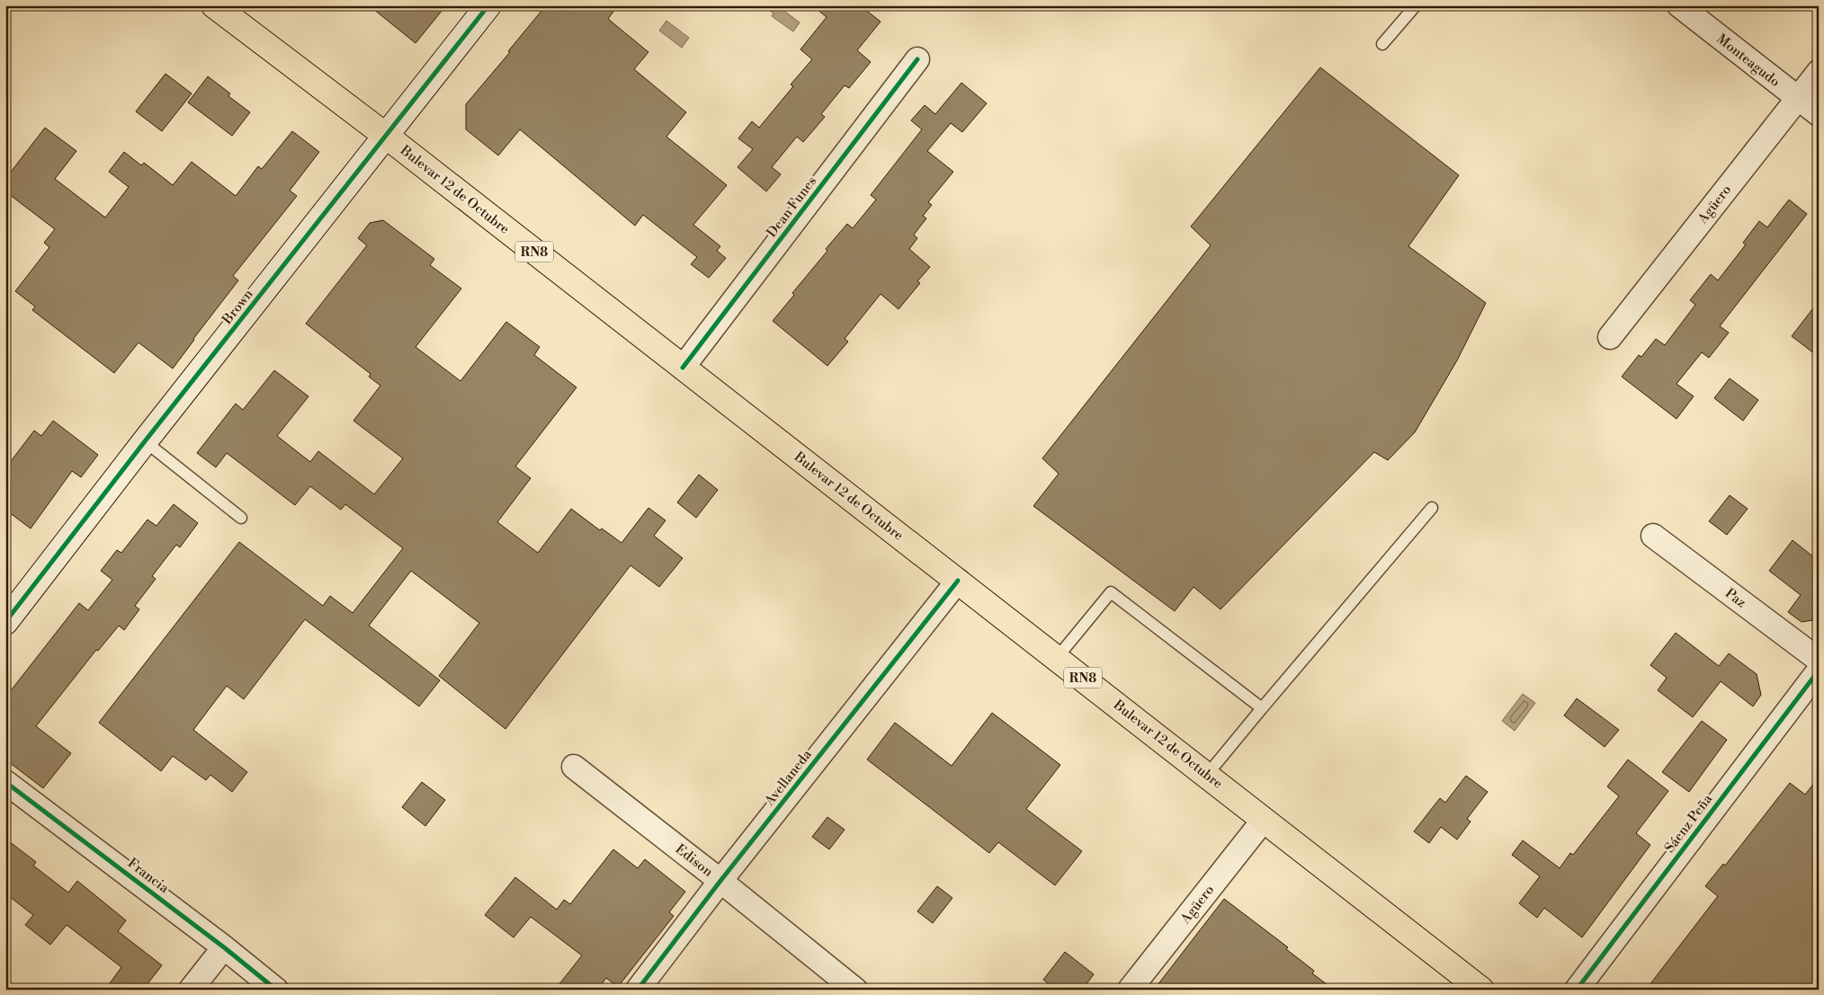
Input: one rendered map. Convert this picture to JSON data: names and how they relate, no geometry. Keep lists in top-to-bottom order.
{
  "streets": {
    "highway": ["Bulevar 12 de Octubre", "RN8"],
    "street": [
      "Monteagudo",
      "Agüero",
      "Dean Funes",
      "Brown",
      "Paz",
      "Avellaneda",
      "Sáenz Peña",
      "Edison",
      "Francia"
    ]
  },
  "crossings": [
    ["Monteagudo", "Agüero"],
    ["Bulevar 12 de Octubre", "Agüero"],
    ["Bulevar 12 de Octubre", "Dean Funes"],
    ["Bulevar 12 de Octubre", "Brown"],
    ["Bulevar 12 de Octubre", "Avellaneda"],
    ["Avellaneda", "Edison"]
  ]
}
